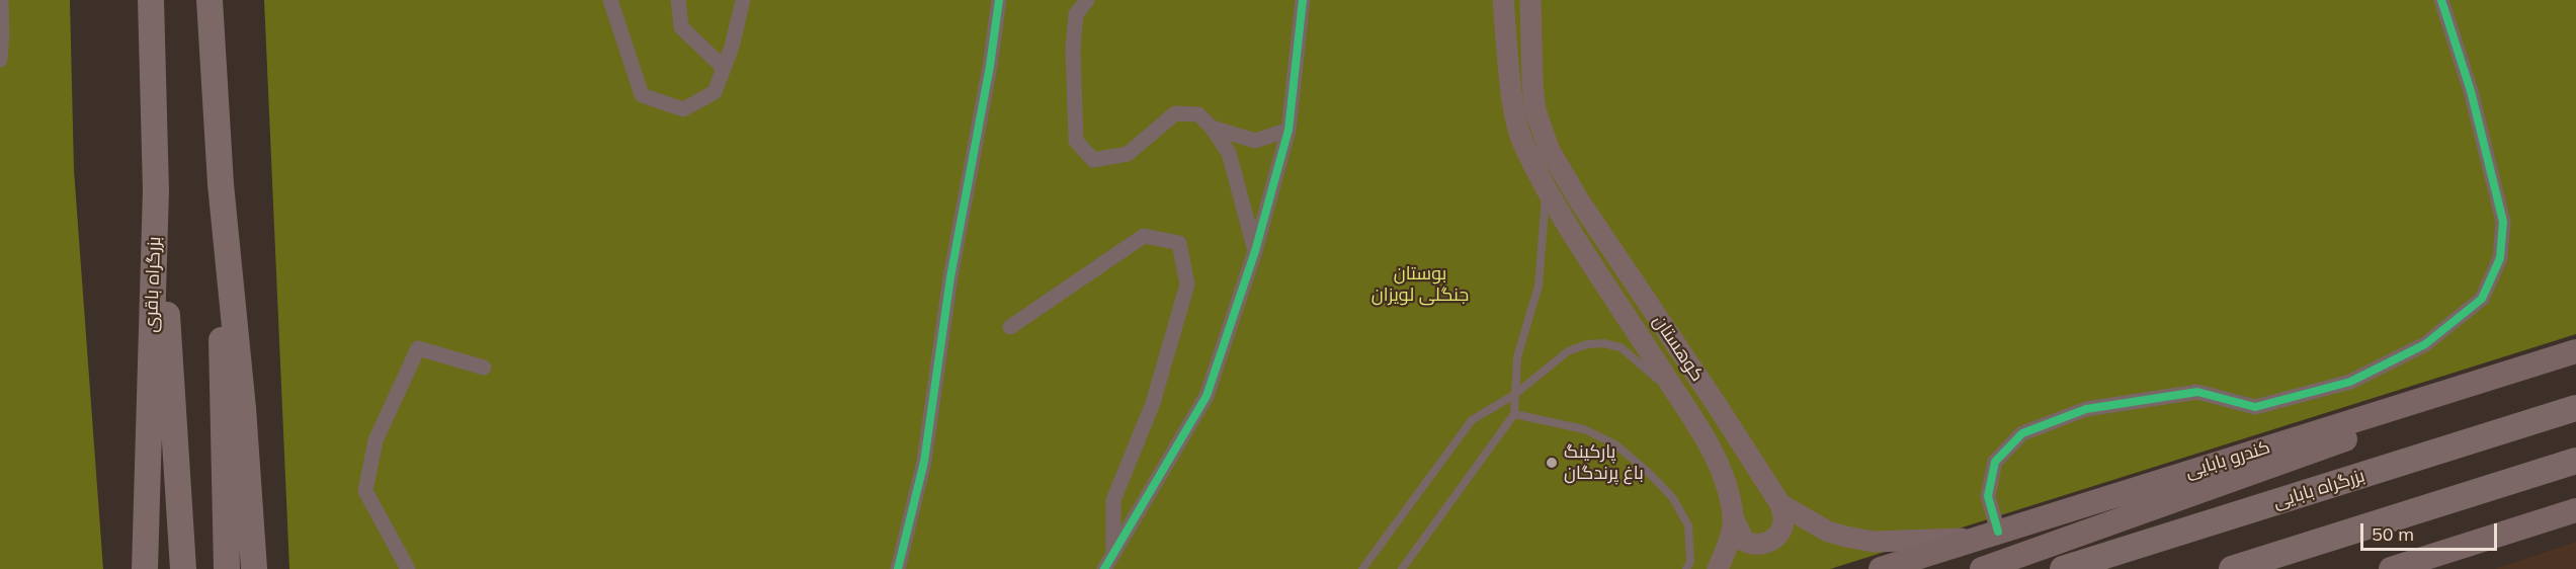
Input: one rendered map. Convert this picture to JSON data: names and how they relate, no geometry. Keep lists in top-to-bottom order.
{
  "streets": {
    "highway": ["بزرگراه باقری", "بزرگراه بابایی"],
    "main road": ["کوهستان", "کندرو بابایی"]
  },
  "crossings": [
    ["کوهستان", "کندرو بابایی"]
  ],
  "parks": ["بوستان جنگلی لویزان"],
  "places": ["پارکینگ باغ پرندگان"],
  "scale_bar": "50 m"
}
